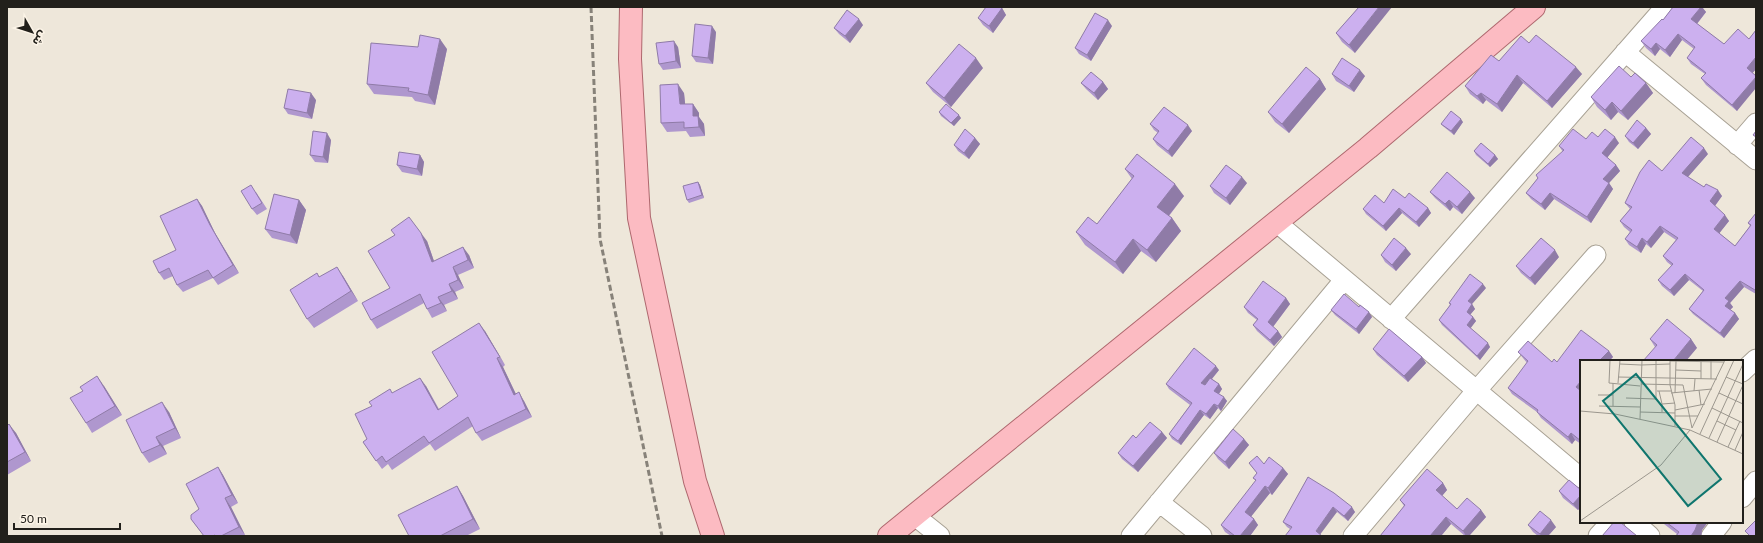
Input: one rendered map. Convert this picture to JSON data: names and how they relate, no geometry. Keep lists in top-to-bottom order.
{
  "scale_bar": "50 m",
  "north": "bottom right"
}
